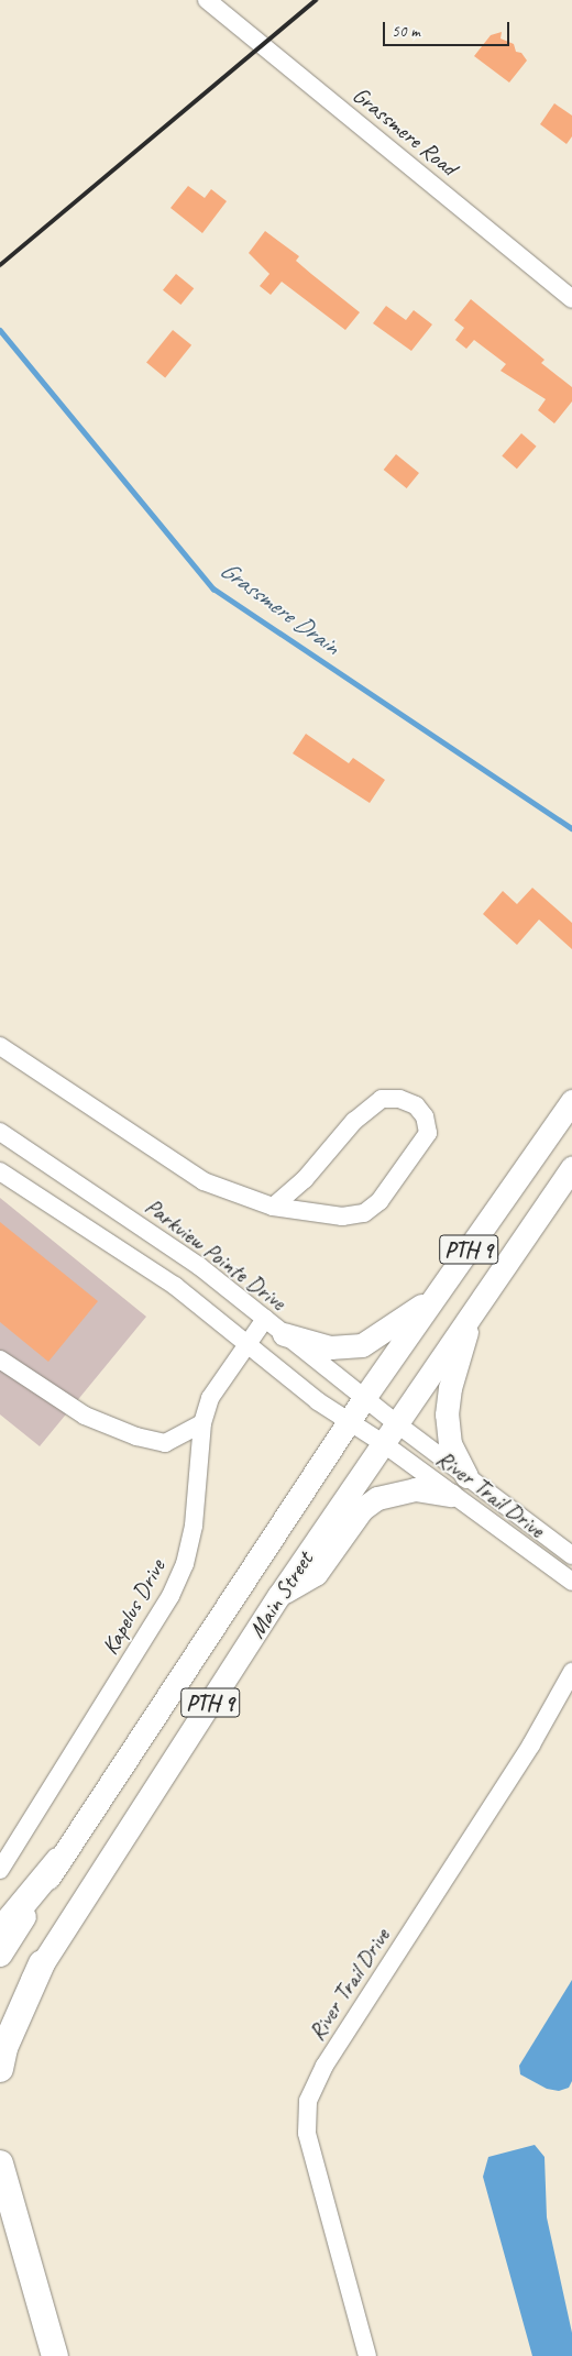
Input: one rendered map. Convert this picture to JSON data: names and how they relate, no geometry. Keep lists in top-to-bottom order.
{
  "streets": {
    "main road": ["PTH 9", "Main Street"],
    "street": [
      "Grassmere Road",
      "Parkview Pointe Drive",
      "River Trail Drive",
      "Kapelus Drive"
    ]
  },
  "crossings": [
    ["Parkview Pointe Drive", "River Trail Drive"],
    ["Parkview Pointe Drive", "Main Street"],
    ["Parkview Pointe Drive", "Kapelus Drive"],
    ["River Trail Drive", "Main Street"]
  ],
  "water": ["Grassmere Drain"],
  "scale_bar": "50 m"
}
